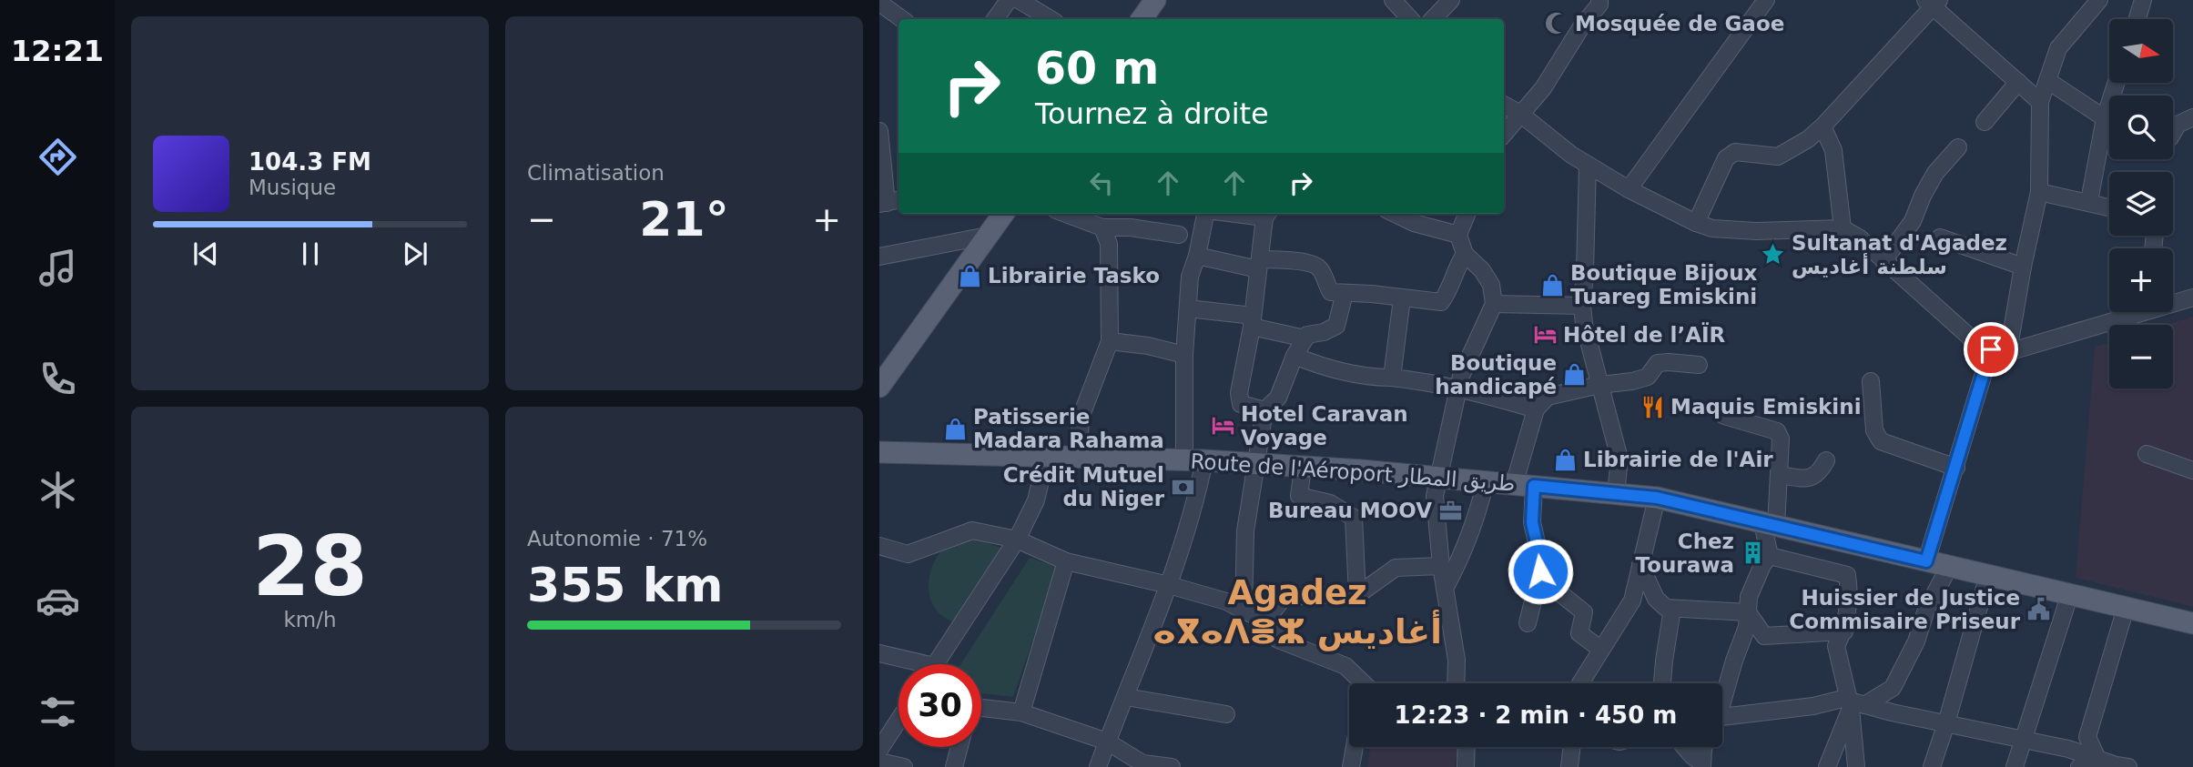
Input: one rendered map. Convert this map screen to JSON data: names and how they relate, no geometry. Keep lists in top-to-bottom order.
{
  "streets": {
    "main road": ["Route de l'Aéroport طريق المطار"]
  },
  "districts": ["Agadez ⴰⴳⴰⴷⴻⵣ أغاديس"],
  "places": {
    "mosque": ["Mosquée de Gaoe"],
    "place": ["Sultanat d'Agadez سلطنة أغاديس"],
    "shop": [
      "Librairie Tasko",
      "Boutique Bijoux Tuareg Emiskini",
      "Boutique handicapé",
      "Patisserie Madara Rahama",
      "Librairie de l'Air"
    ],
    "hotel": ["Hôtel de l’AÏR", "Hotel Caravan Voyage"],
    "restaurant": ["Maquis Emiskini"],
    "bank": ["Crédit Mutuel du Niger"],
    "office": ["Bureau MOOV"],
    "building": ["Chez Tourawa"],
    "public building": ["Huissier de Justice Commisaire Priseur"]
  },
  "north": "right",
  "page": {
    "tabs": "12:21",
    "tile": [
      "Climatisation",
      ["28", "km/h"],
      ["Autonomie · 71%", "355 km"]
    ],
    "map_buttons": ["+", "−"],
    "turn": ["60 m", "Tournez à droite"],
    "song": ["104.3 FM", "Musique"],
    "heat": ["−", "21°", "+"],
    "limit": "30",
    "trip": "12:23 · 2 min · 450 m"
  }
}
